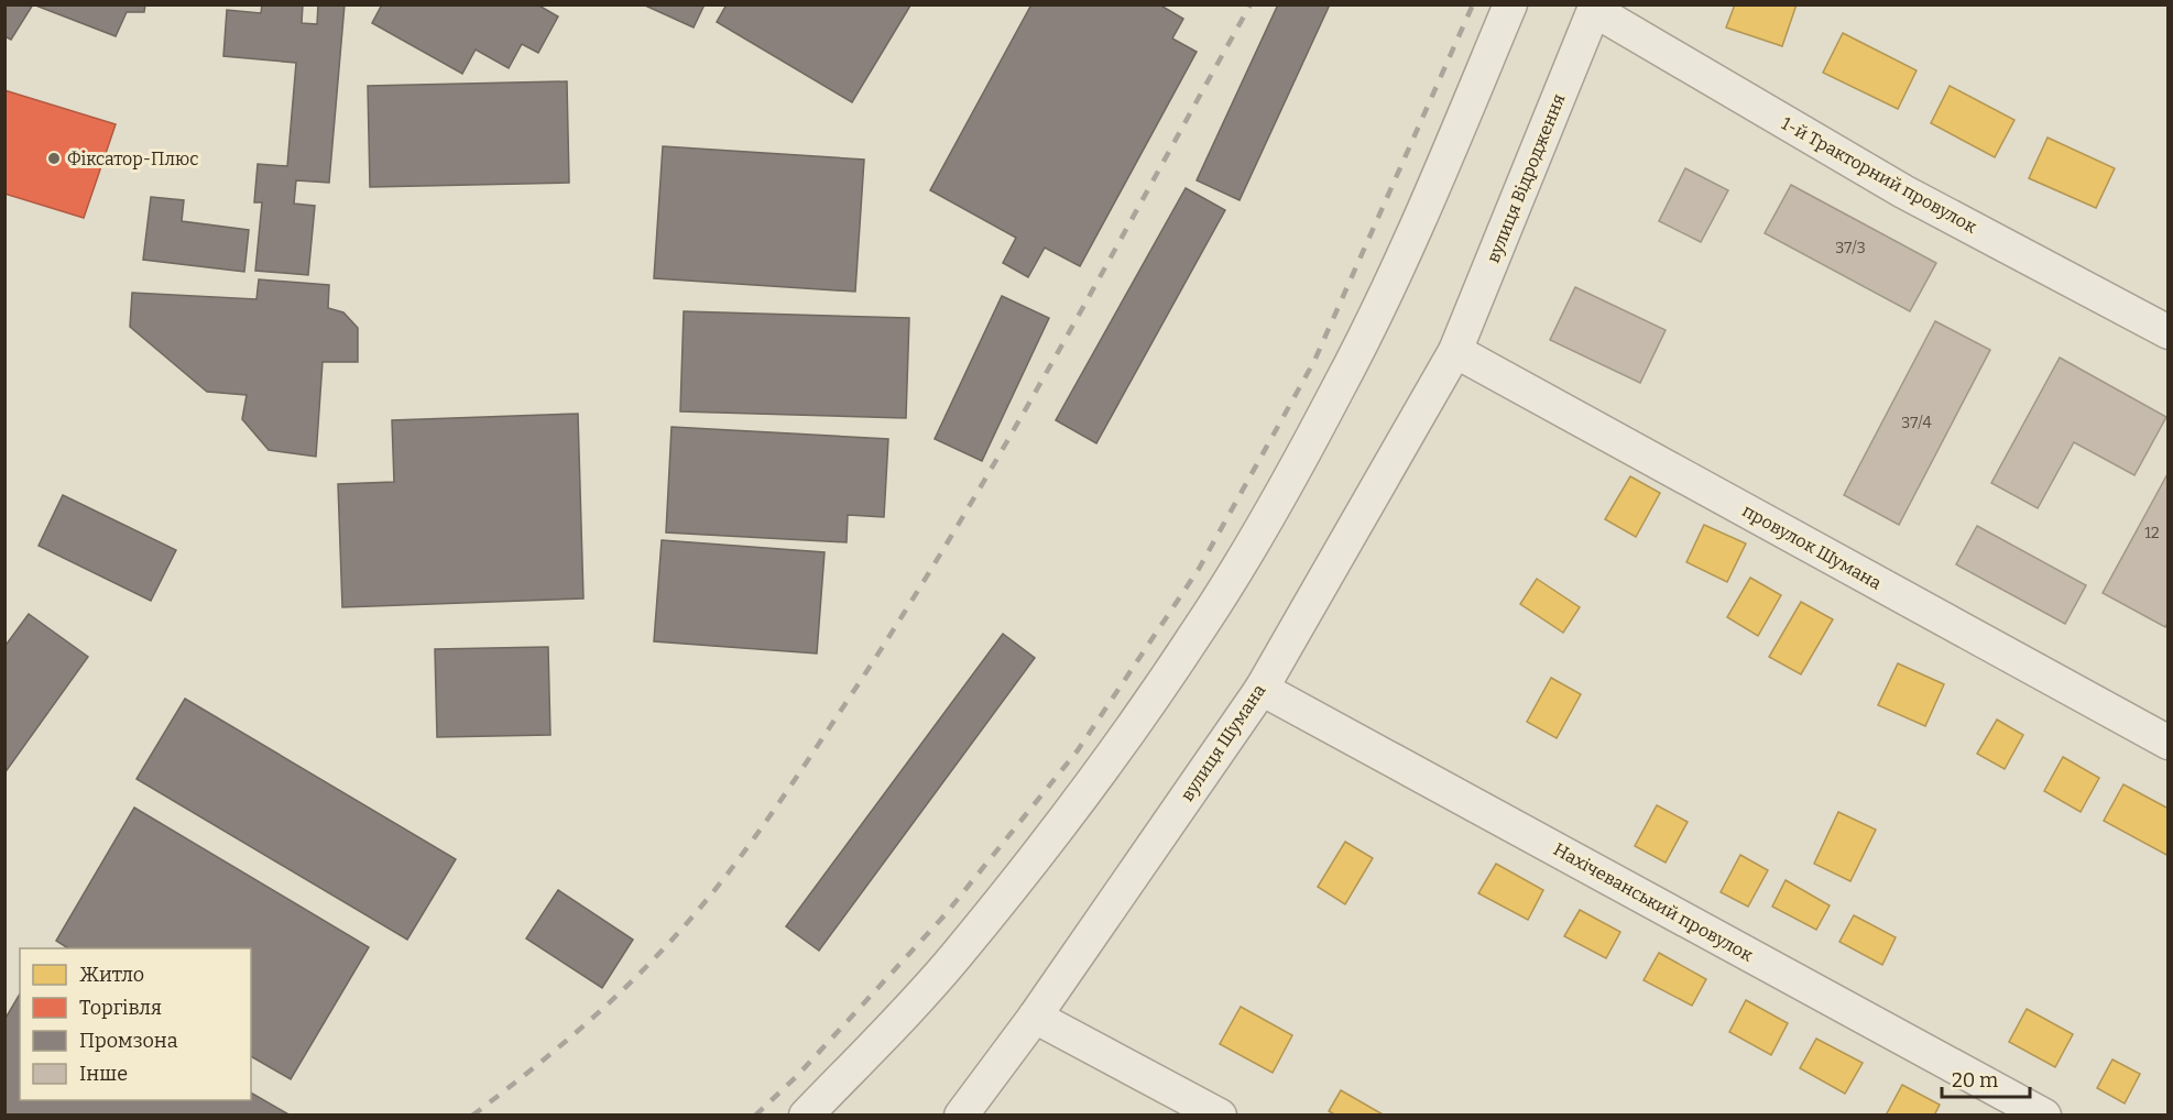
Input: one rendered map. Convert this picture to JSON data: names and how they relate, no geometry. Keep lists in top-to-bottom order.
{
  "streets": {
    "street": [
      "1-й Тракторний провулок",
      "вулиця Відродження",
      "провулок Шумана",
      "вулиця Шумана",
      "Нахічеванський провулок"
    ]
  },
  "crossings": [
    ["1-й Тракторний провулок", "вулиця Відродження"],
    ["вулиця Відродження", "провулок Шумана"],
    ["вулиця Відродження", "вулиця Шумана"],
    ["провулок Шумана", "вулиця Шумана"],
    ["вулиця Шумана", "Нахічеванський провулок"]
  ],
  "places": ["Фіксатор-Плюс"],
  "house_numbers": ["37/3", "37/4", "12"],
  "legend": [
    "Житло",
    "Торгівля",
    "Промзона",
    "Інше"
  ],
  "scale_bar": "20 m"
}
